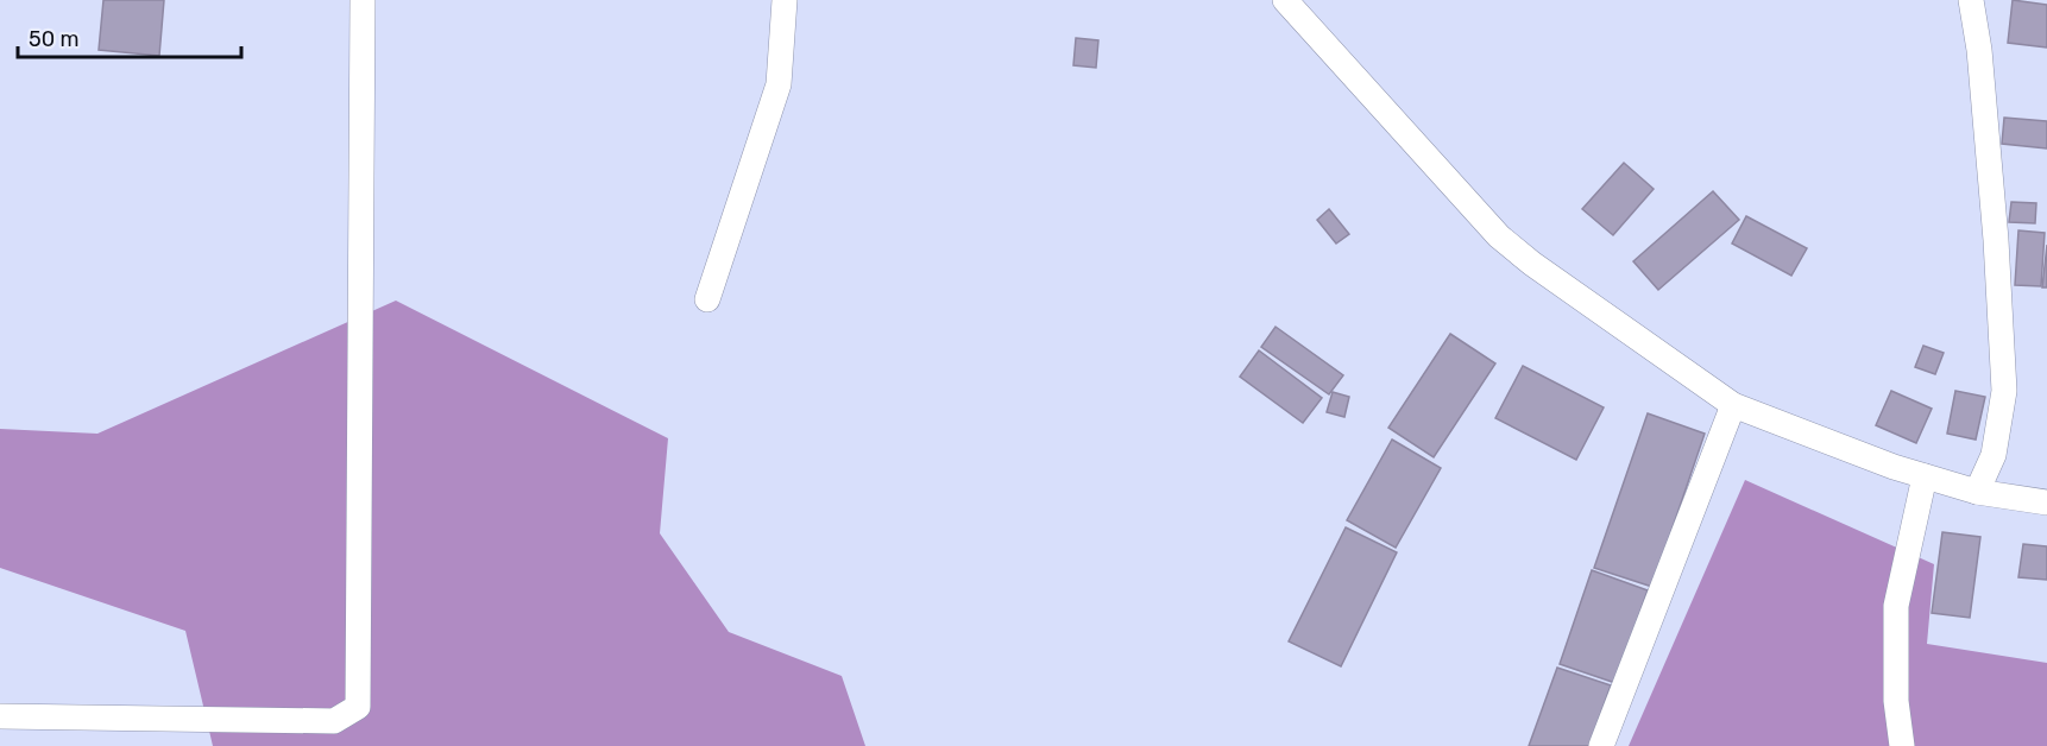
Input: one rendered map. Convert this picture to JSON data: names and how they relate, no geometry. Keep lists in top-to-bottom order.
{
  "scale_bar": "50 m"
}
